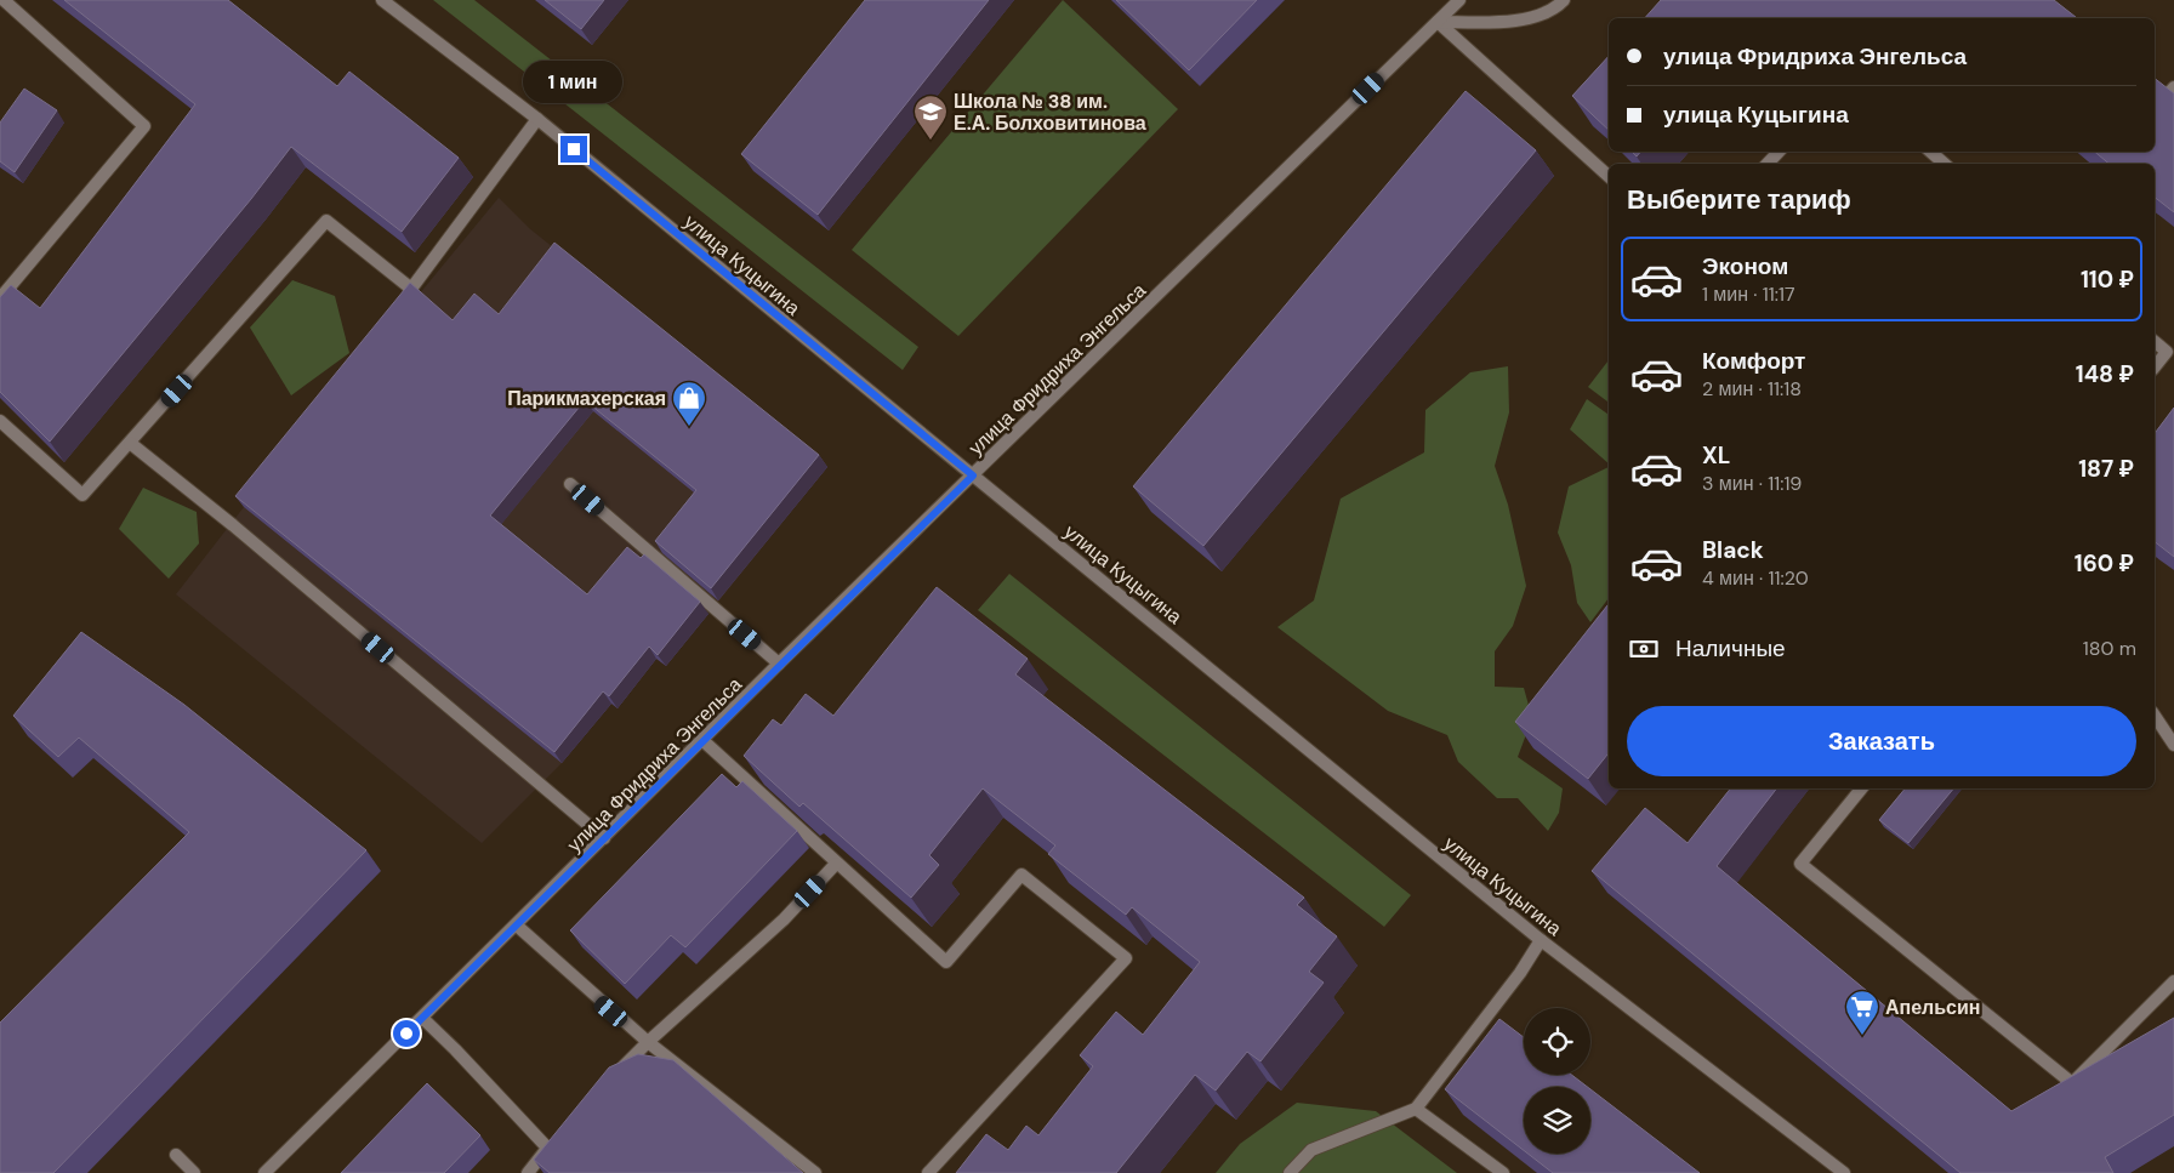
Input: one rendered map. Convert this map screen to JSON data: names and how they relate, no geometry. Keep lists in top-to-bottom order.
{
  "streets": {
    "street": ["улица Куцыгина", "улица Фридриха Энгельса"]
  },
  "crossings": [
    ["улица Куцыгина", "улица Фридриха Энгельса"]
  ],
  "places": {
    "school or university": ["Школа № 38 им. Е.А. Болховитинова"],
    "shop": ["Парикмахерская"],
    "supermarket": ["Апельсин"]
  },
  "page": {
    "banner": ["улица Фридриха Энгельса", "улица Куцыгина"],
    "bubble": "1 мин",
    "heading": "Выберите тариф",
    "list": [
      {
        "name": "Эконом",
        "note": "1 мин · 11:17",
        "value": "110 ₽"
      },
      {
        "name": "Комфорт",
        "note": "2 мин · 11:18",
        "value": "148 ₽"
      },
      {
        "name": "XL",
        "note": "3 мин · 11:19",
        "value": "187 ₽"
      },
      {
        "name": "Black",
        "note": "4 мин · 11:20",
        "value": "160 ₽"
      }
    ],
    "pay": ["Наличные", "180 m"],
    "buttons": "Заказать"
  }
}
